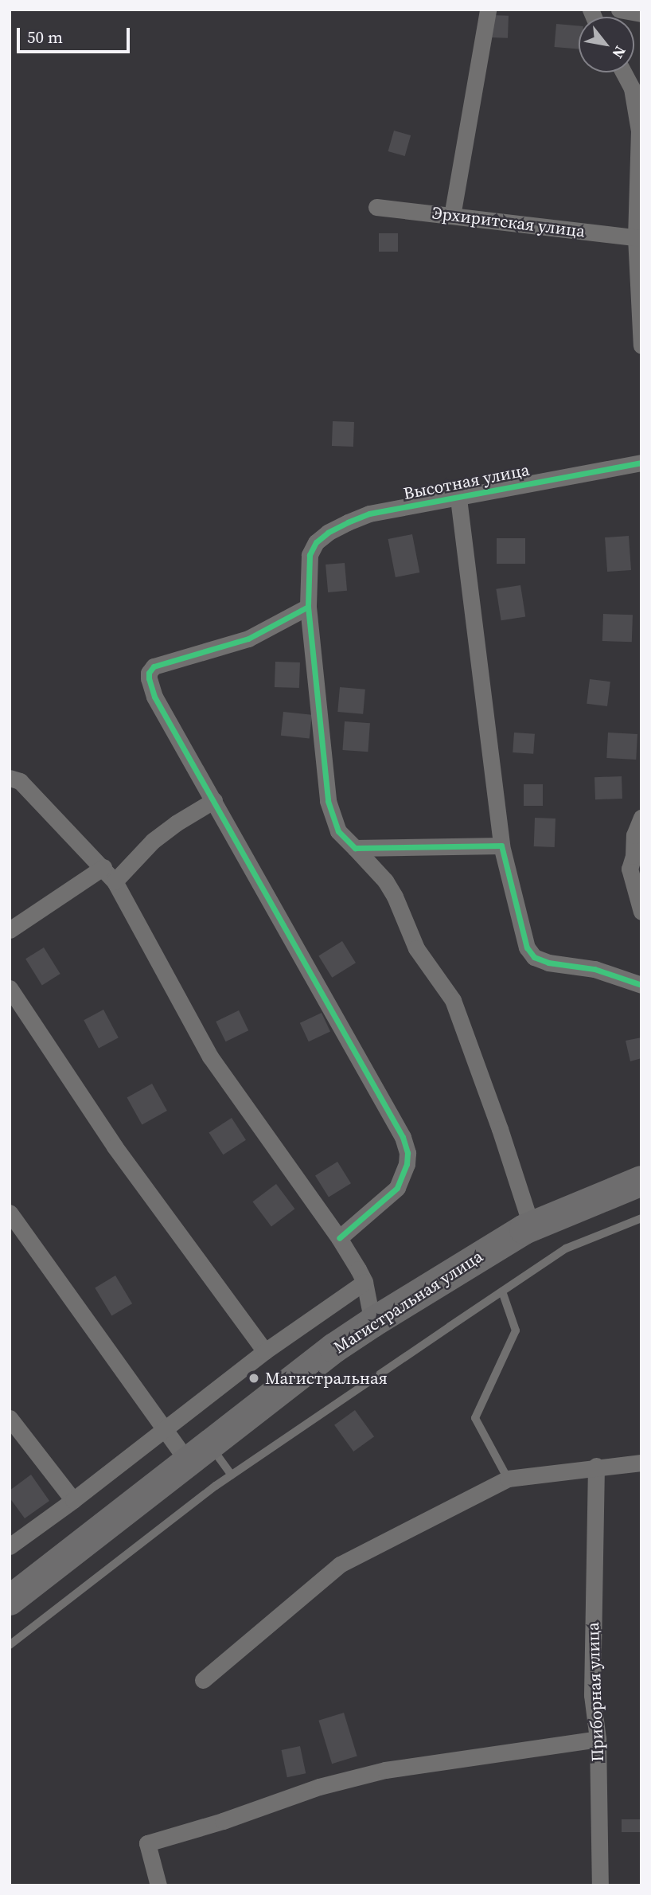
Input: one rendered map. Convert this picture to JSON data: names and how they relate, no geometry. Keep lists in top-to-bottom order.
{
  "streets": {
    "highway": ["Магистральная улица"],
    "street": ["Эрхиритская улица", "Высотная улица", "Приборная улица"]
  },
  "places": ["Магистральная"],
  "scale_bar": "50 m",
  "north": "bottom right"
}
